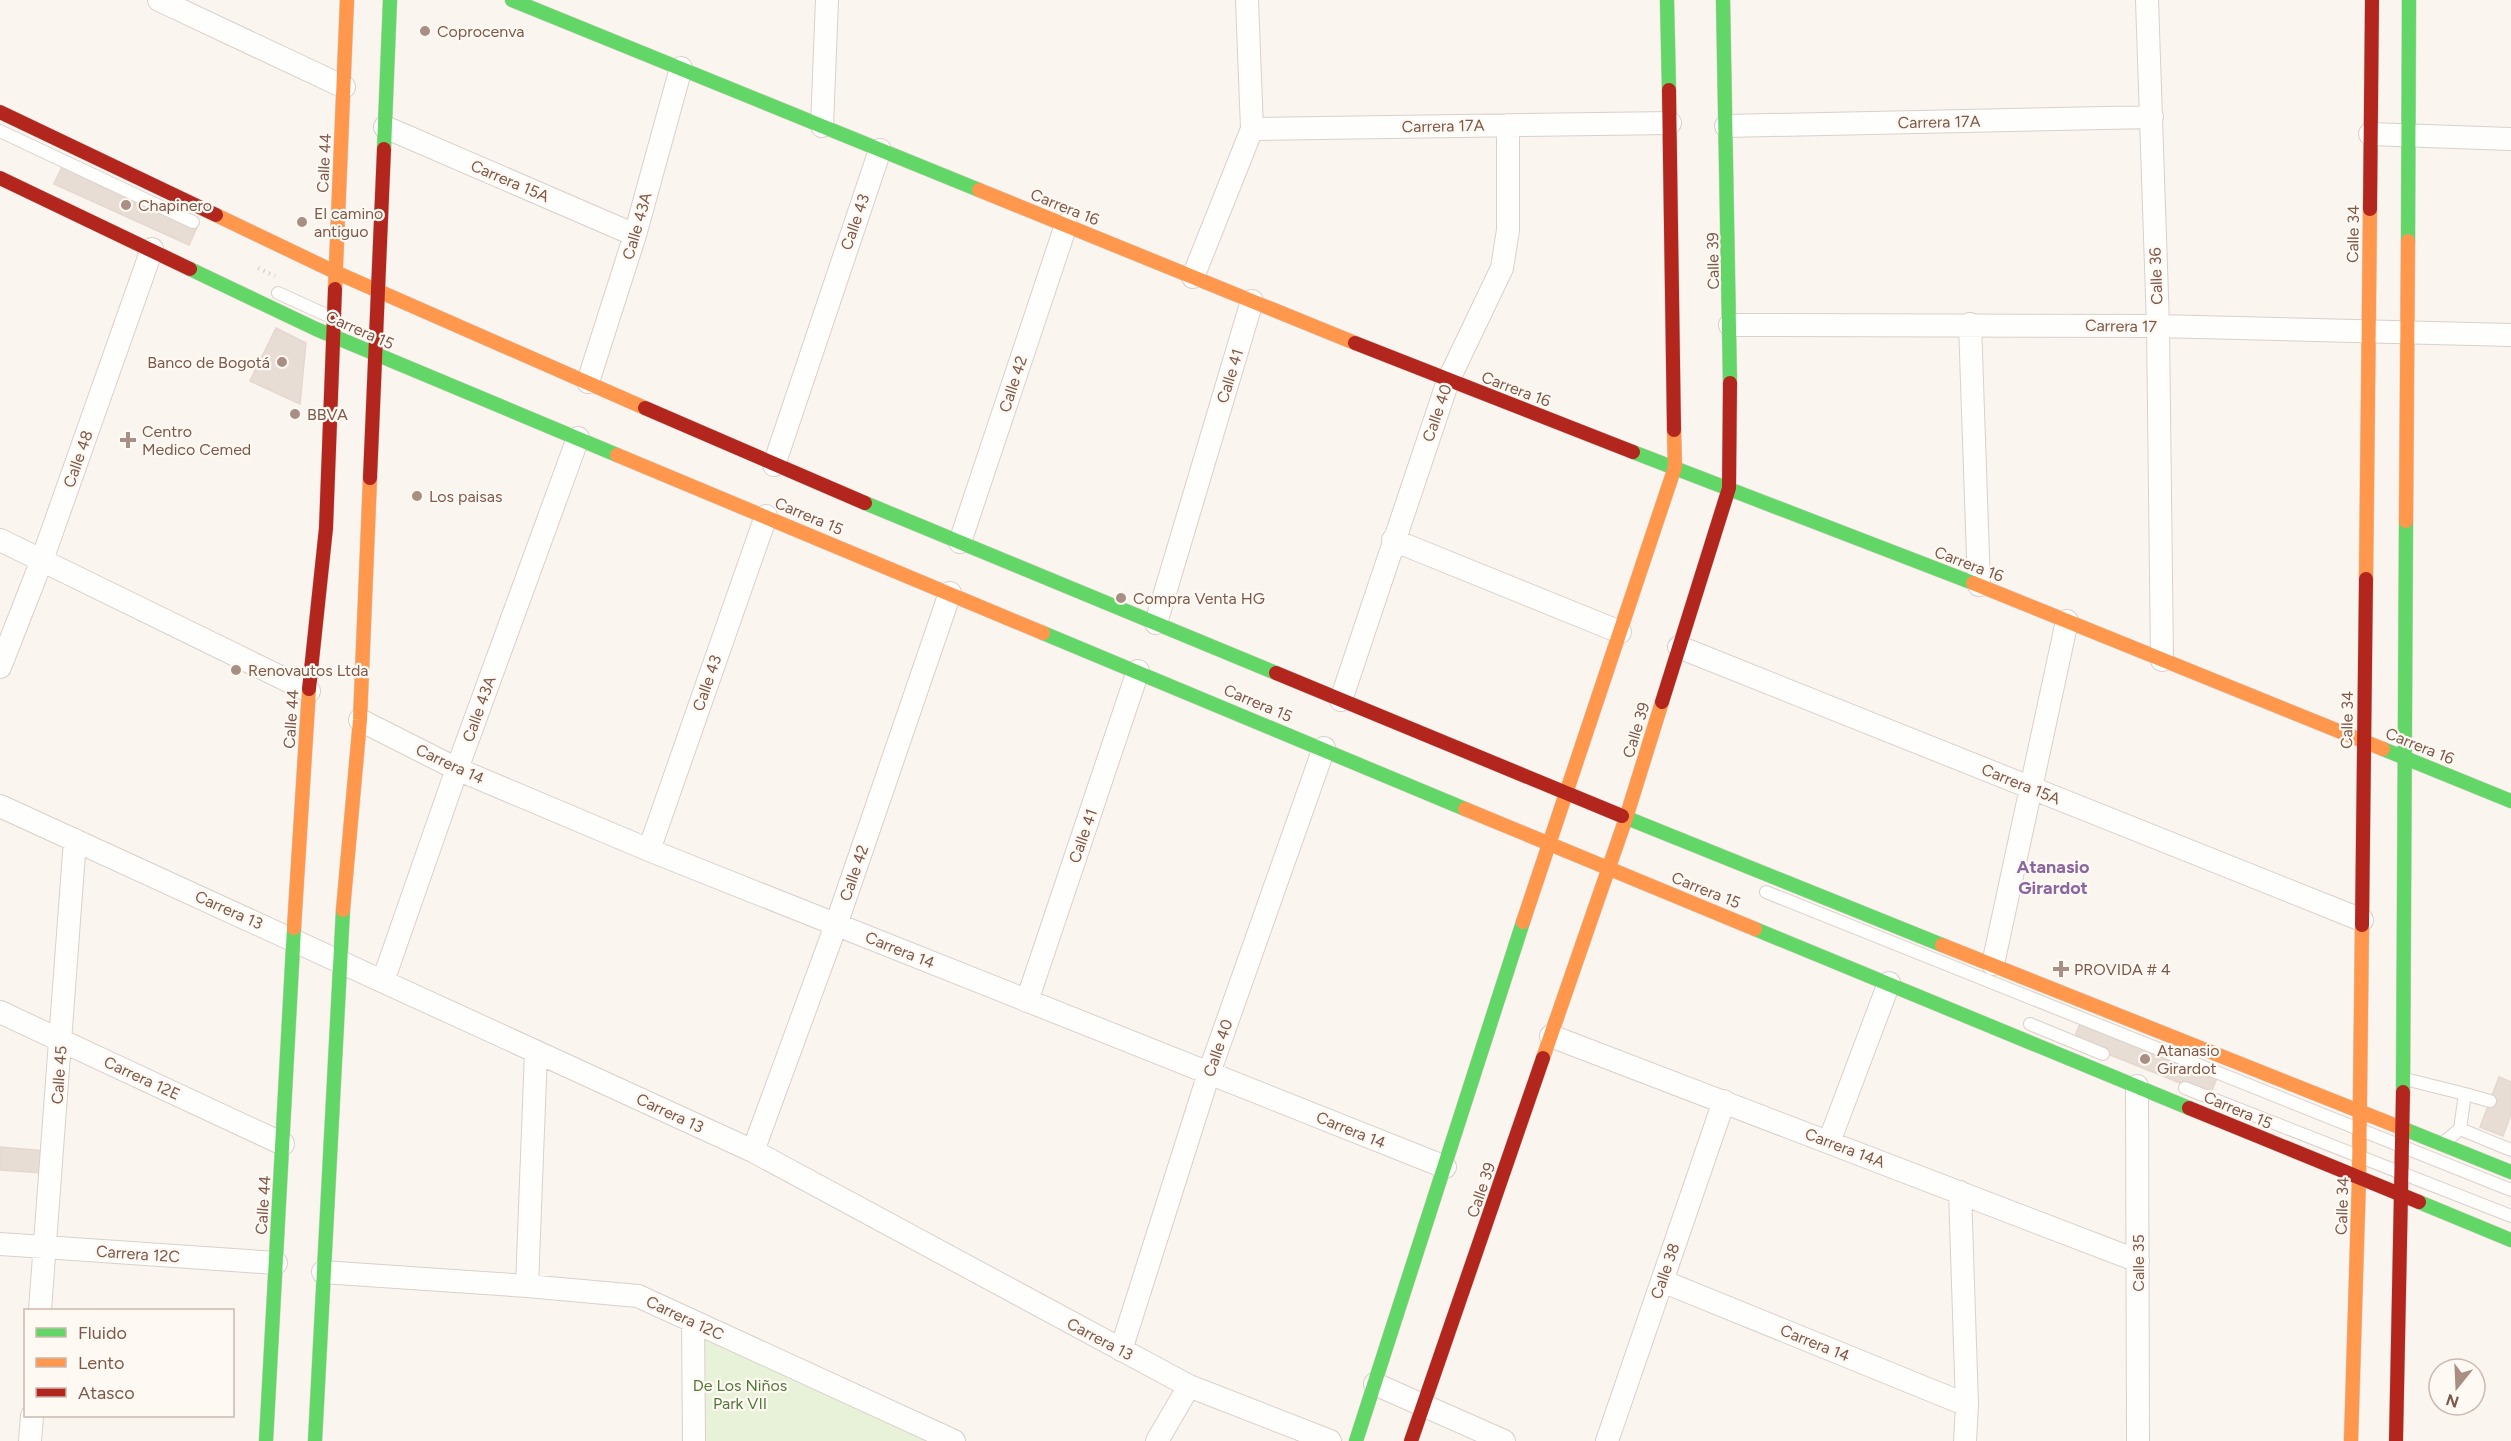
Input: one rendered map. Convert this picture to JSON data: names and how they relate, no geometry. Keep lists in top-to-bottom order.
{
  "streets": {
    "main road": [
      "Calle 44",
      "Carrera 16",
      "Calle 34",
      "Calle 39",
      "Carrera 15"
    ],
    "street": [
      "Carrera 17A",
      "Carrera 15A",
      "Calle 43",
      "Calle 43A",
      "Calle 36",
      "Carrera 17",
      "Calle 41",
      "Calle 42",
      "Calle 40",
      "Calle 48",
      "Carrera 14",
      "Carrera 13",
      "Calle 45",
      "Carrera 12E",
      "Carrera 14A",
      "Carrera 12C",
      "Calle 35",
      "Calle 38"
    ]
  },
  "crossings": [
    ["Carrera 17A", "Calle 39"],
    ["Carrera 17A", "Calle 36"],
    ["Carrera 17A", "Calle 40"],
    ["Calle 44", "Carrera 15"],
    ["Calle 44", "Carrera 13"],
    ["Calle 44", "Carrera 12E"],
    ["Calle 44", "Carrera 12C"],
    ["Carrera 15A", "Calle 43A"],
    ["Carrera 15A", "Calle 34"],
    ["Carrera 15A", "Calle 39"],
    ["Carrera 16", "Calle 43"],
    ["Carrera 16", "Calle 43A"],
    ["Carrera 16", "Calle 34"],
    ["Carrera 16", "Calle 39"],
    ["Carrera 16", "Calle 36"],
    ["Carrera 16", "Calle 41"],
    ["Carrera 16", "Calle 42"],
    ["Carrera 16", "Calle 40"],
    ["Calle 43", "Carrera 15"],
    ["Calle 43", "Carrera 14"],
    ["Calle 43A", "Carrera 15"],
    ["Calle 43A", "Carrera 14"],
    ["Calle 43A", "Carrera 13"],
    ["Calle 34", "Carrera 17"],
    ["Calle 34", "Carrera 15"],
    ["Calle 39", "Carrera 17"],
    ["Calle 39", "Carrera 15"],
    ["Calle 39", "Carrera 14A"],
    ["Calle 36", "Carrera 17"],
    ["Carrera 15", "Calle 41"],
    ["Carrera 15", "Calle 42"],
    ["Carrera 15", "Calle 40"],
    ["Carrera 15", "Calle 48"],
    ["Carrera 15", "Calle 35"],
    ["Calle 41", "Carrera 14"],
    ["Calle 42", "Carrera 14"],
    ["Calle 42", "Carrera 13"],
    ["Calle 40", "Carrera 14"],
    ["Calle 40", "Carrera 13"],
    ["Carrera 14", "Calle 38"],
    ["Carrera 13", "Calle 45"],
    ["Calle 45", "Carrera 12E"],
    ["Calle 45", "Carrera 12C"],
    ["Carrera 14A", "Calle 35"],
    ["Carrera 14A", "Calle 38"]
  ],
  "districts": ["Atanasio Girardot"],
  "parks": ["De Los Niños Park VII"],
  "places": {
    "other": [
      "Coprocenva",
      "Chapinero",
      "El camino antiguo",
      "Banco de Bogotá",
      "BBVA",
      "Los paisas",
      "Compra Venta HG",
      "Renovautos Ltda",
      "Atanasio Girardot"
    ],
    "health": ["Centro Medico Cemed", "PROVIDA # 4"]
  },
  "legend": ["Fluido", "Lento", "Atasco"],
  "north": "bottom"
}
